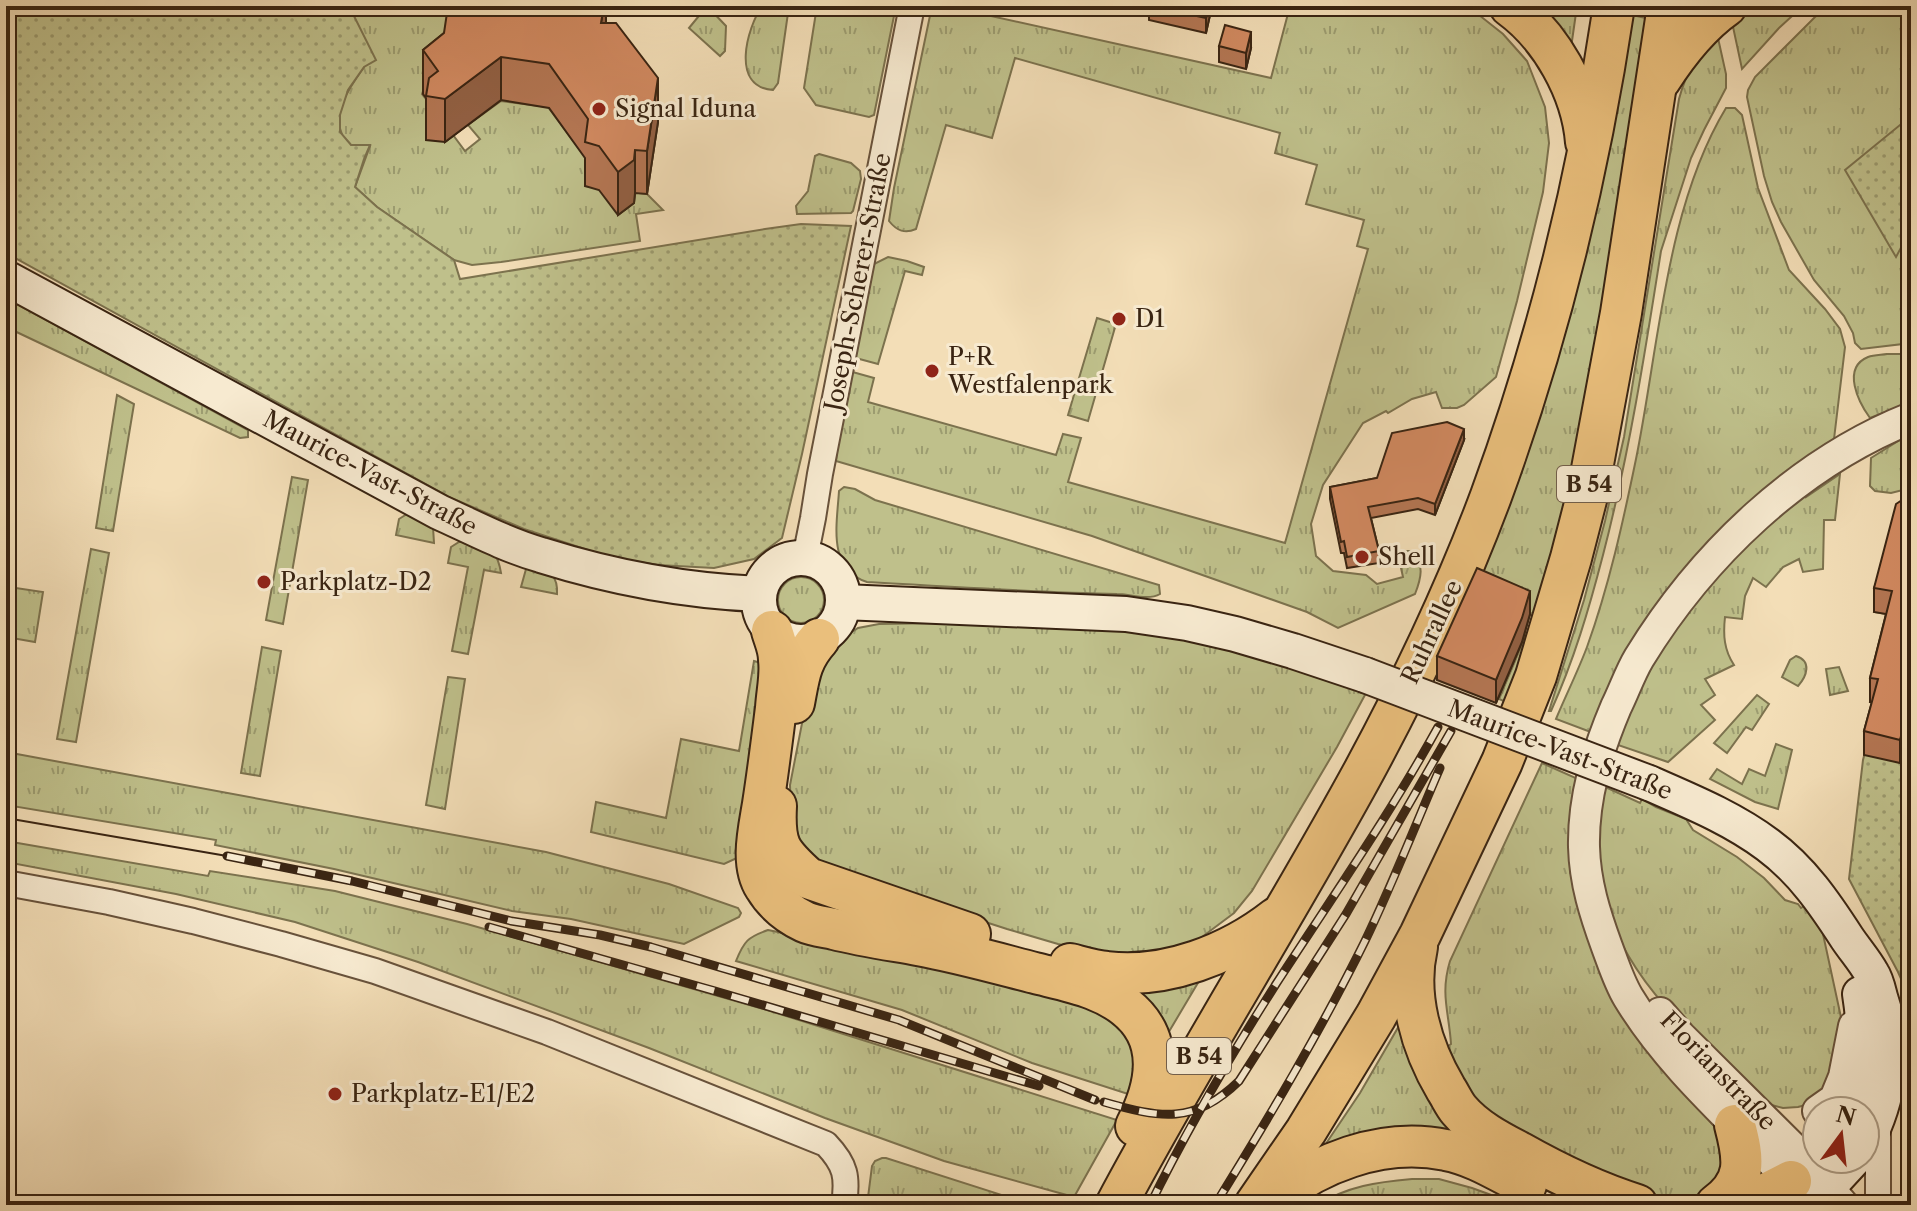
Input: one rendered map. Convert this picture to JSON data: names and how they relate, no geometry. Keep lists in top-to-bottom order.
{
  "streets": {
    "highway": ["B 54", "Ruhrallee"],
    "main road": ["Maurice-Vast-Straße"],
    "street": ["Joseph-Scherer-Straße", "Florianstraße"]
  },
  "crossings": [
    ["Joseph-Scherer-Straße", "Maurice-Vast-Straße"]
  ],
  "places": [
    "Signal Iduna",
    "D1",
    "P+R Westfalenpark",
    "Shell",
    "Parkplatz-D2",
    "Parkplatz-E1/E2"
  ],
  "north": "top"
}
